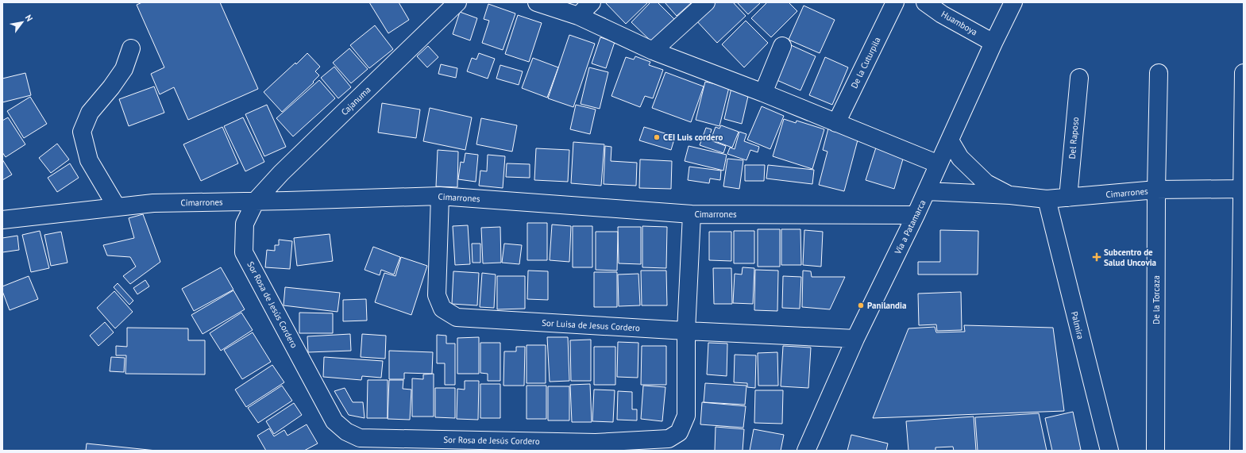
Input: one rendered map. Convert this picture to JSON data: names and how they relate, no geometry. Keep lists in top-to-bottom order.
{
  "streets": {
    "street": [
      "Huamboya",
      "De la Cuturpila",
      "Cajanuma",
      "Del Raposo",
      "Cimarrones",
      "Vía a Patamarca",
      "De la Torcaza",
      "Sor Rosa de Jesús Cordero",
      "Sor Luisa de Jesus Cordero",
      "Palmira"
    ]
  },
  "crossings": [
    ["Huamboya", "Vía a Patamarca"],
    ["Cajanuma", "Cimarrones"],
    ["Cajanuma", "Sor Rosa de Jesús Cordero"],
    ["Del Raposo", "Cimarrones"],
    ["Cimarrones", "Vía a Patamarca"],
    ["Cimarrones", "De la Torcaza"],
    ["Cimarrones", "Sor Rosa de Jesús Cordero"],
    ["Cimarrones", "Sor Luisa de Jesus Cordero"],
    ["Cimarrones", "Palmira"],
    ["Vía a Patamarca", "Sor Luisa de Jesus Cordero"],
    ["Sor Rosa de Jesús Cordero", "Sor Luisa de Jesus Cordero"]
  ],
  "places": {
    "other": ["CEI Luis cordero", "Panilandia"],
    "health": ["Subcentro de Salud Uncovia"]
  },
  "north": "top right"
}
